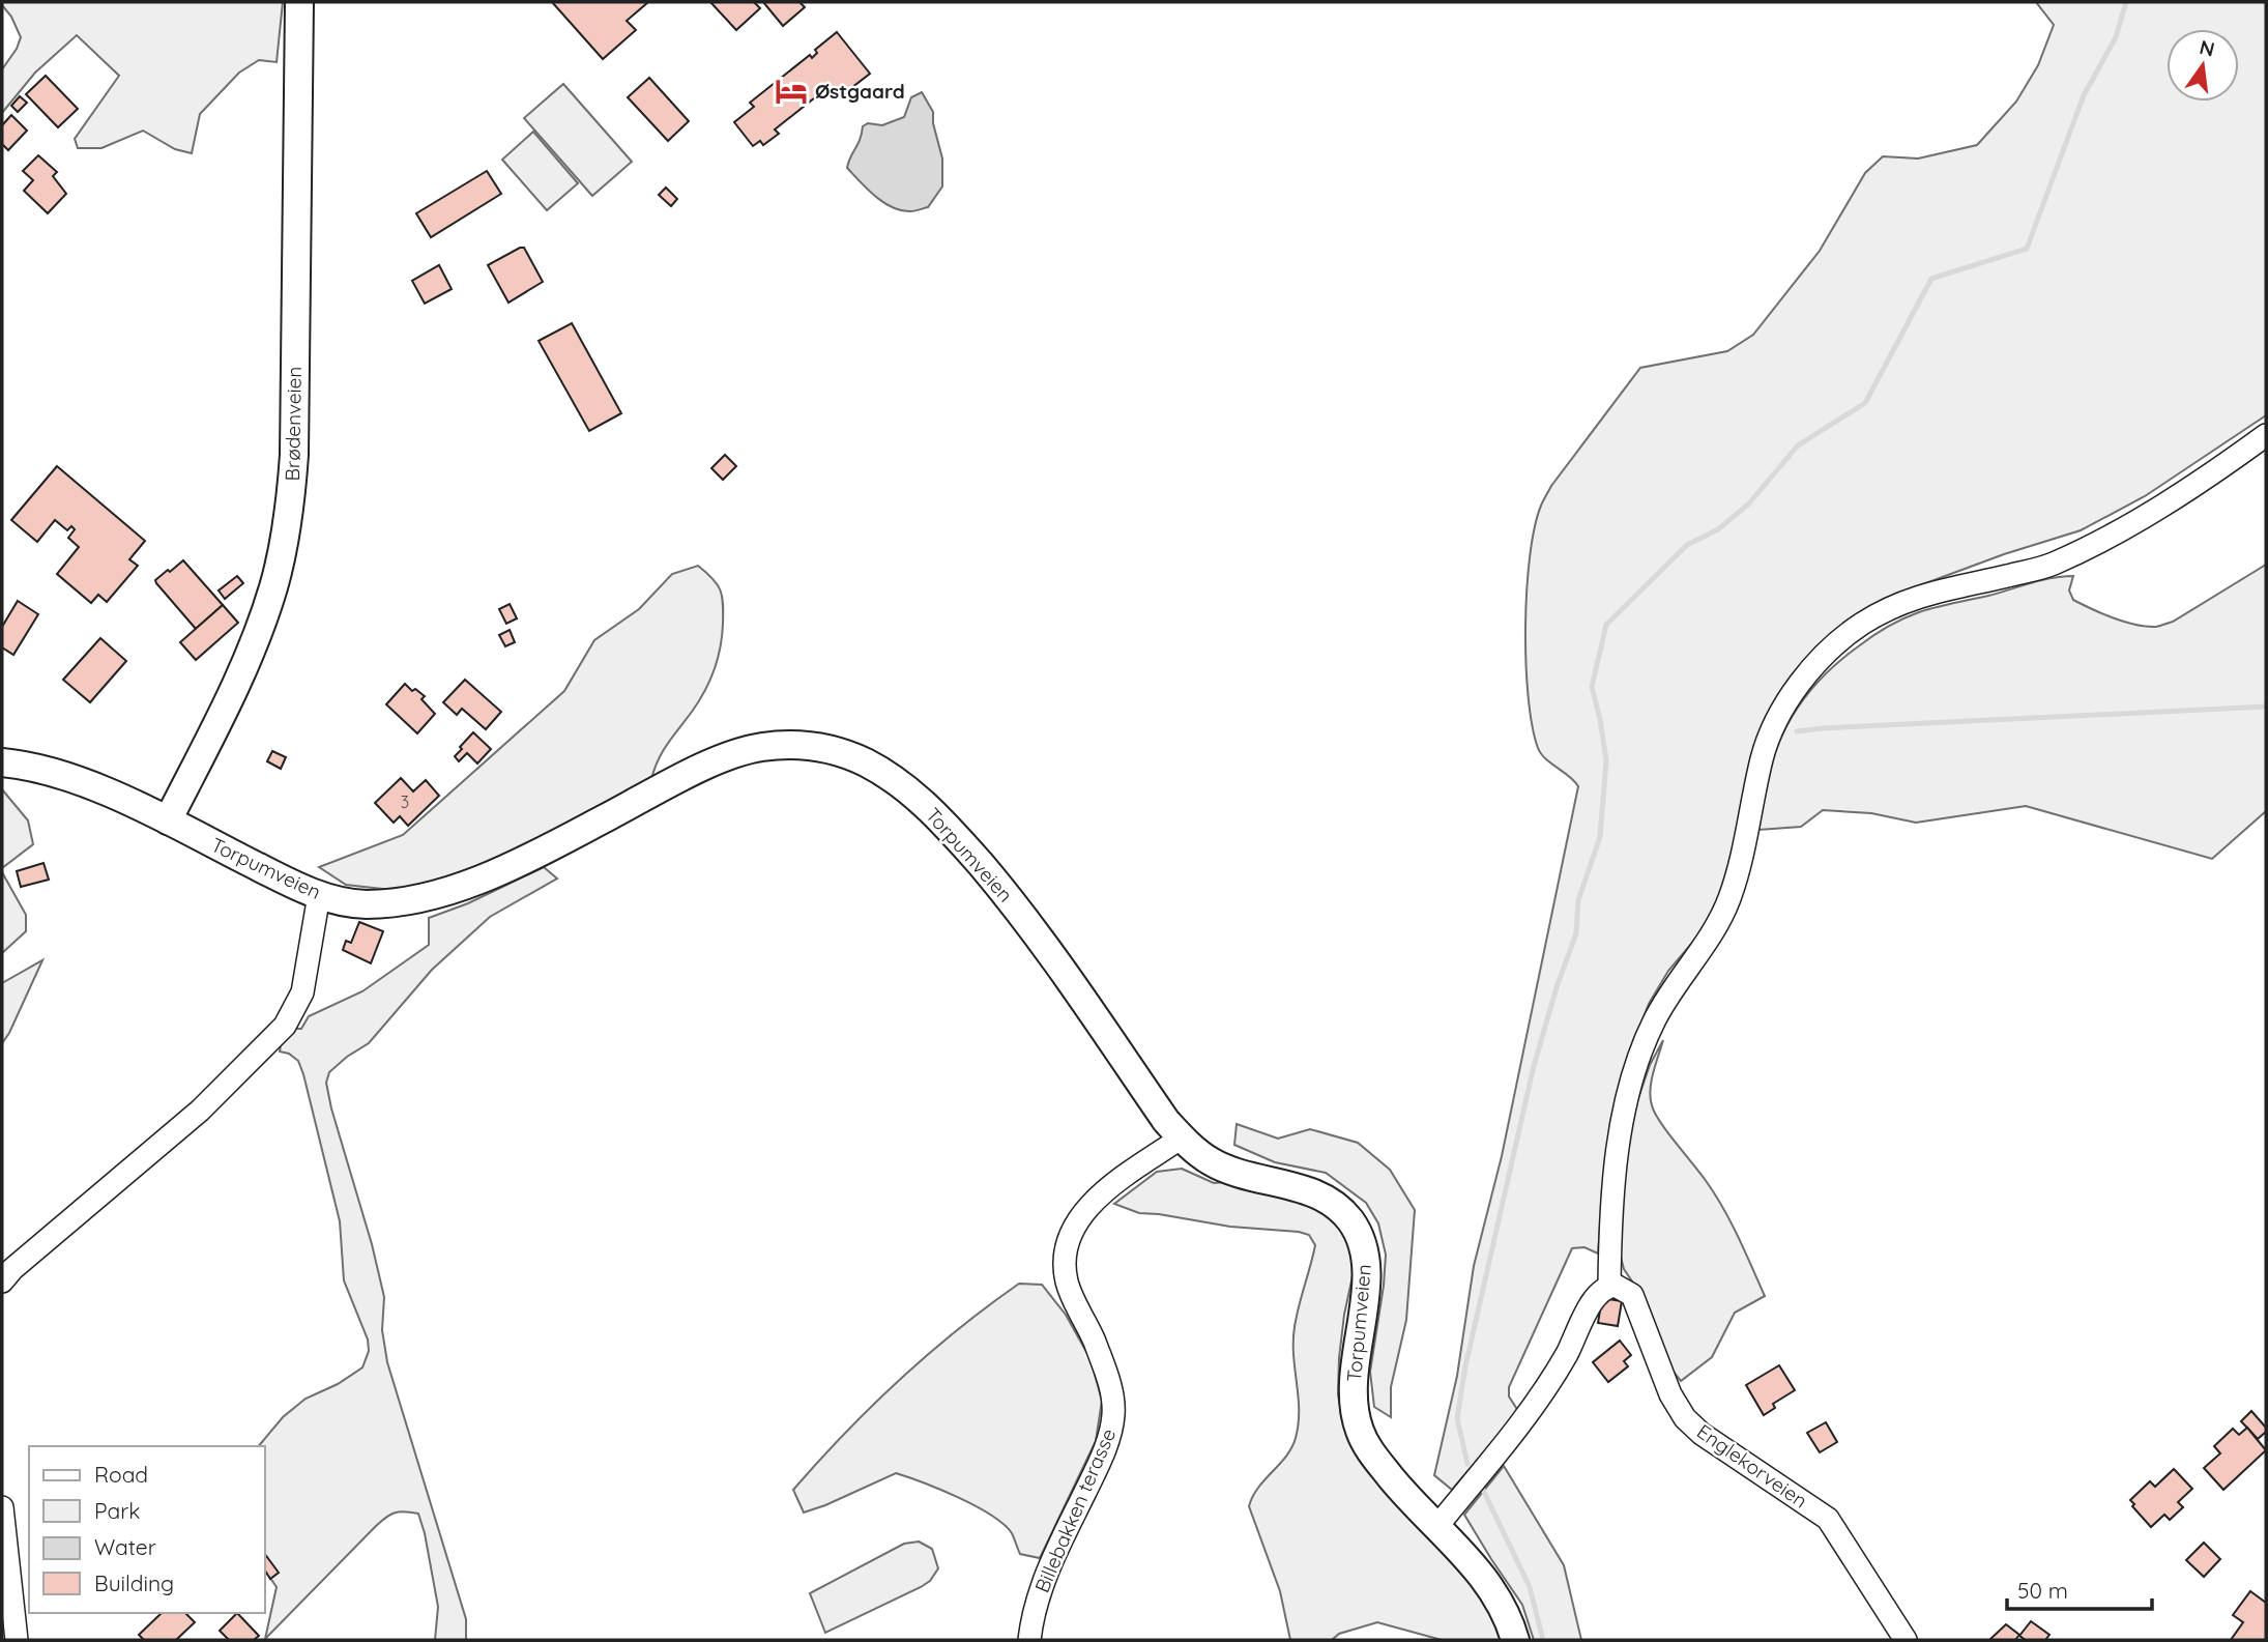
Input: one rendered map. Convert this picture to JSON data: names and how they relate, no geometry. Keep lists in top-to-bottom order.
{
  "streets": {
    "main road": ["Brødenveien", "Torpumveien"],
    "street": ["Englekorveien", "Billebakken terasse"]
  },
  "crossings": [
    ["Brødenveien", "Torpumveien"],
    ["Torpumveien", "Billebakken terasse"]
  ],
  "places": {
    "hotel": ["Østgaard"]
  },
  "house_numbers": ["3"],
  "legend": [
    "Road",
    "Park",
    "Water",
    "Building"
  ],
  "scale_bar": "50 m",
  "north": "top"
}
